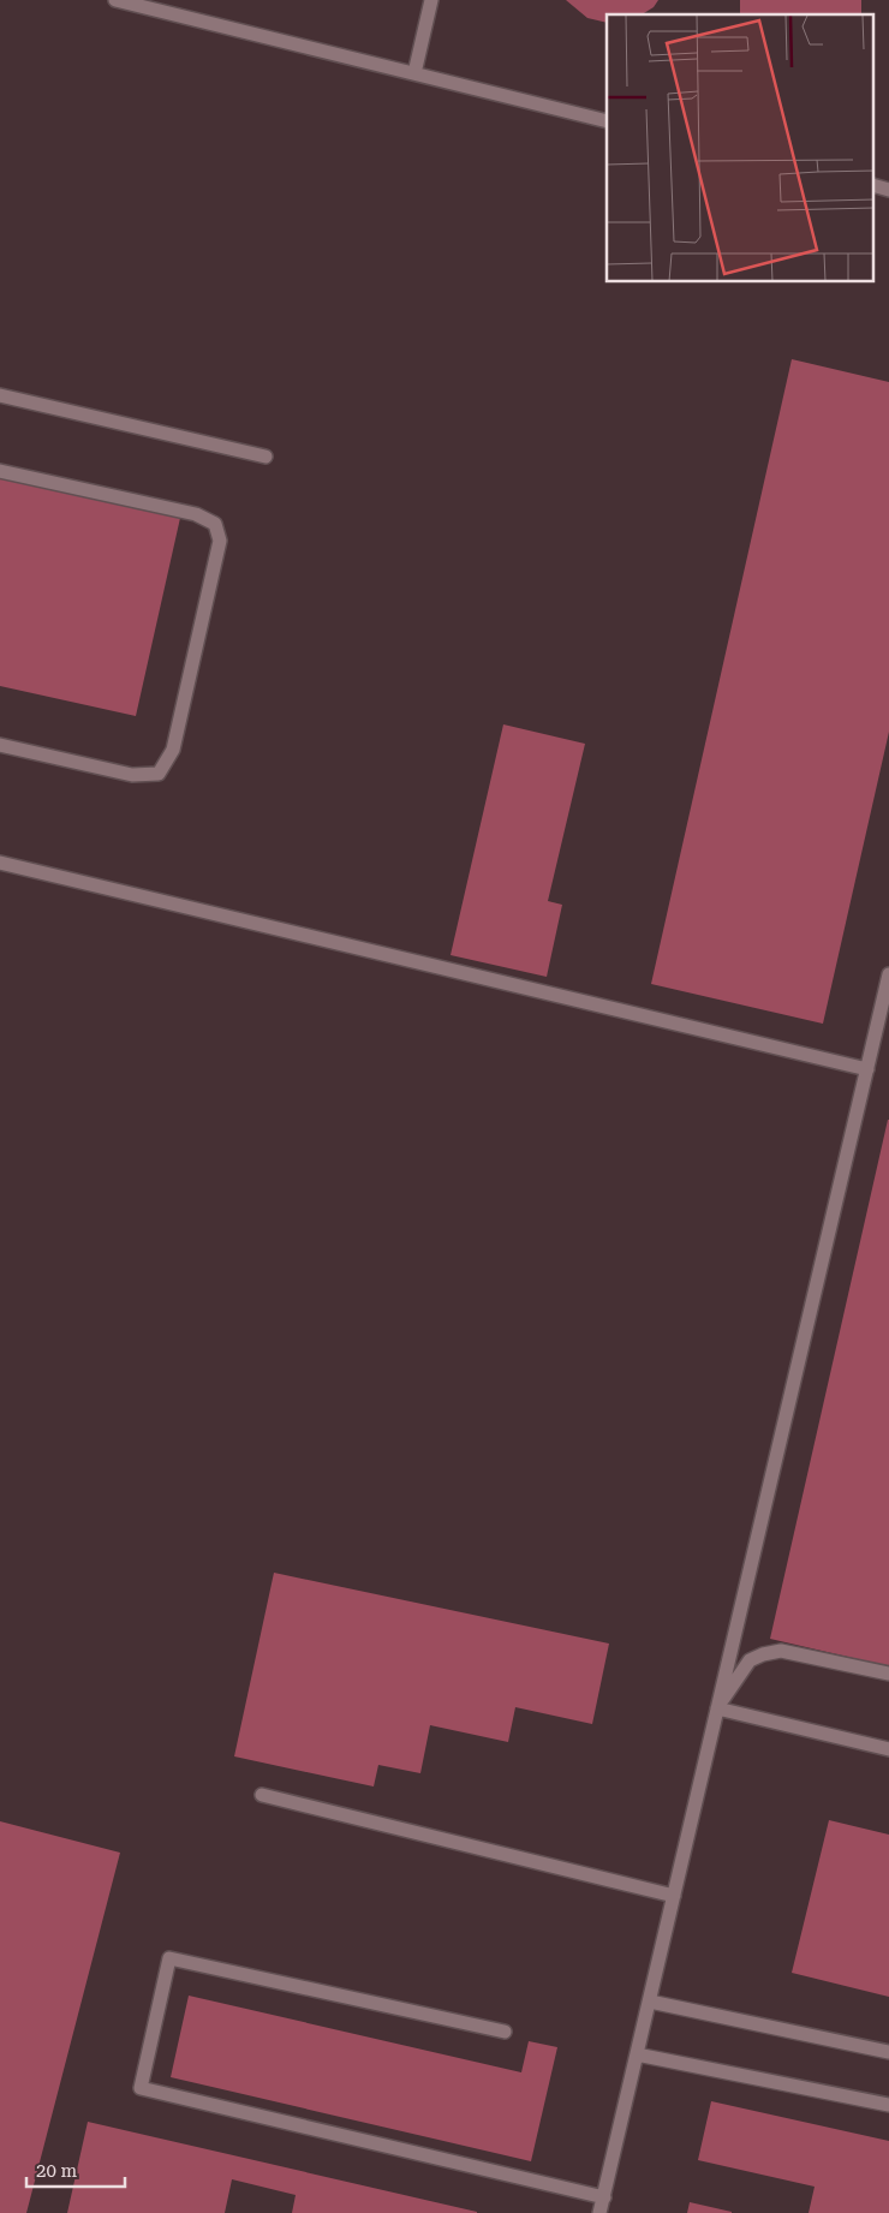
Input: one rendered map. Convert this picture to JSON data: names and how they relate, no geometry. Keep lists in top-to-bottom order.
{
  "scale_bar": "20 m"
}
